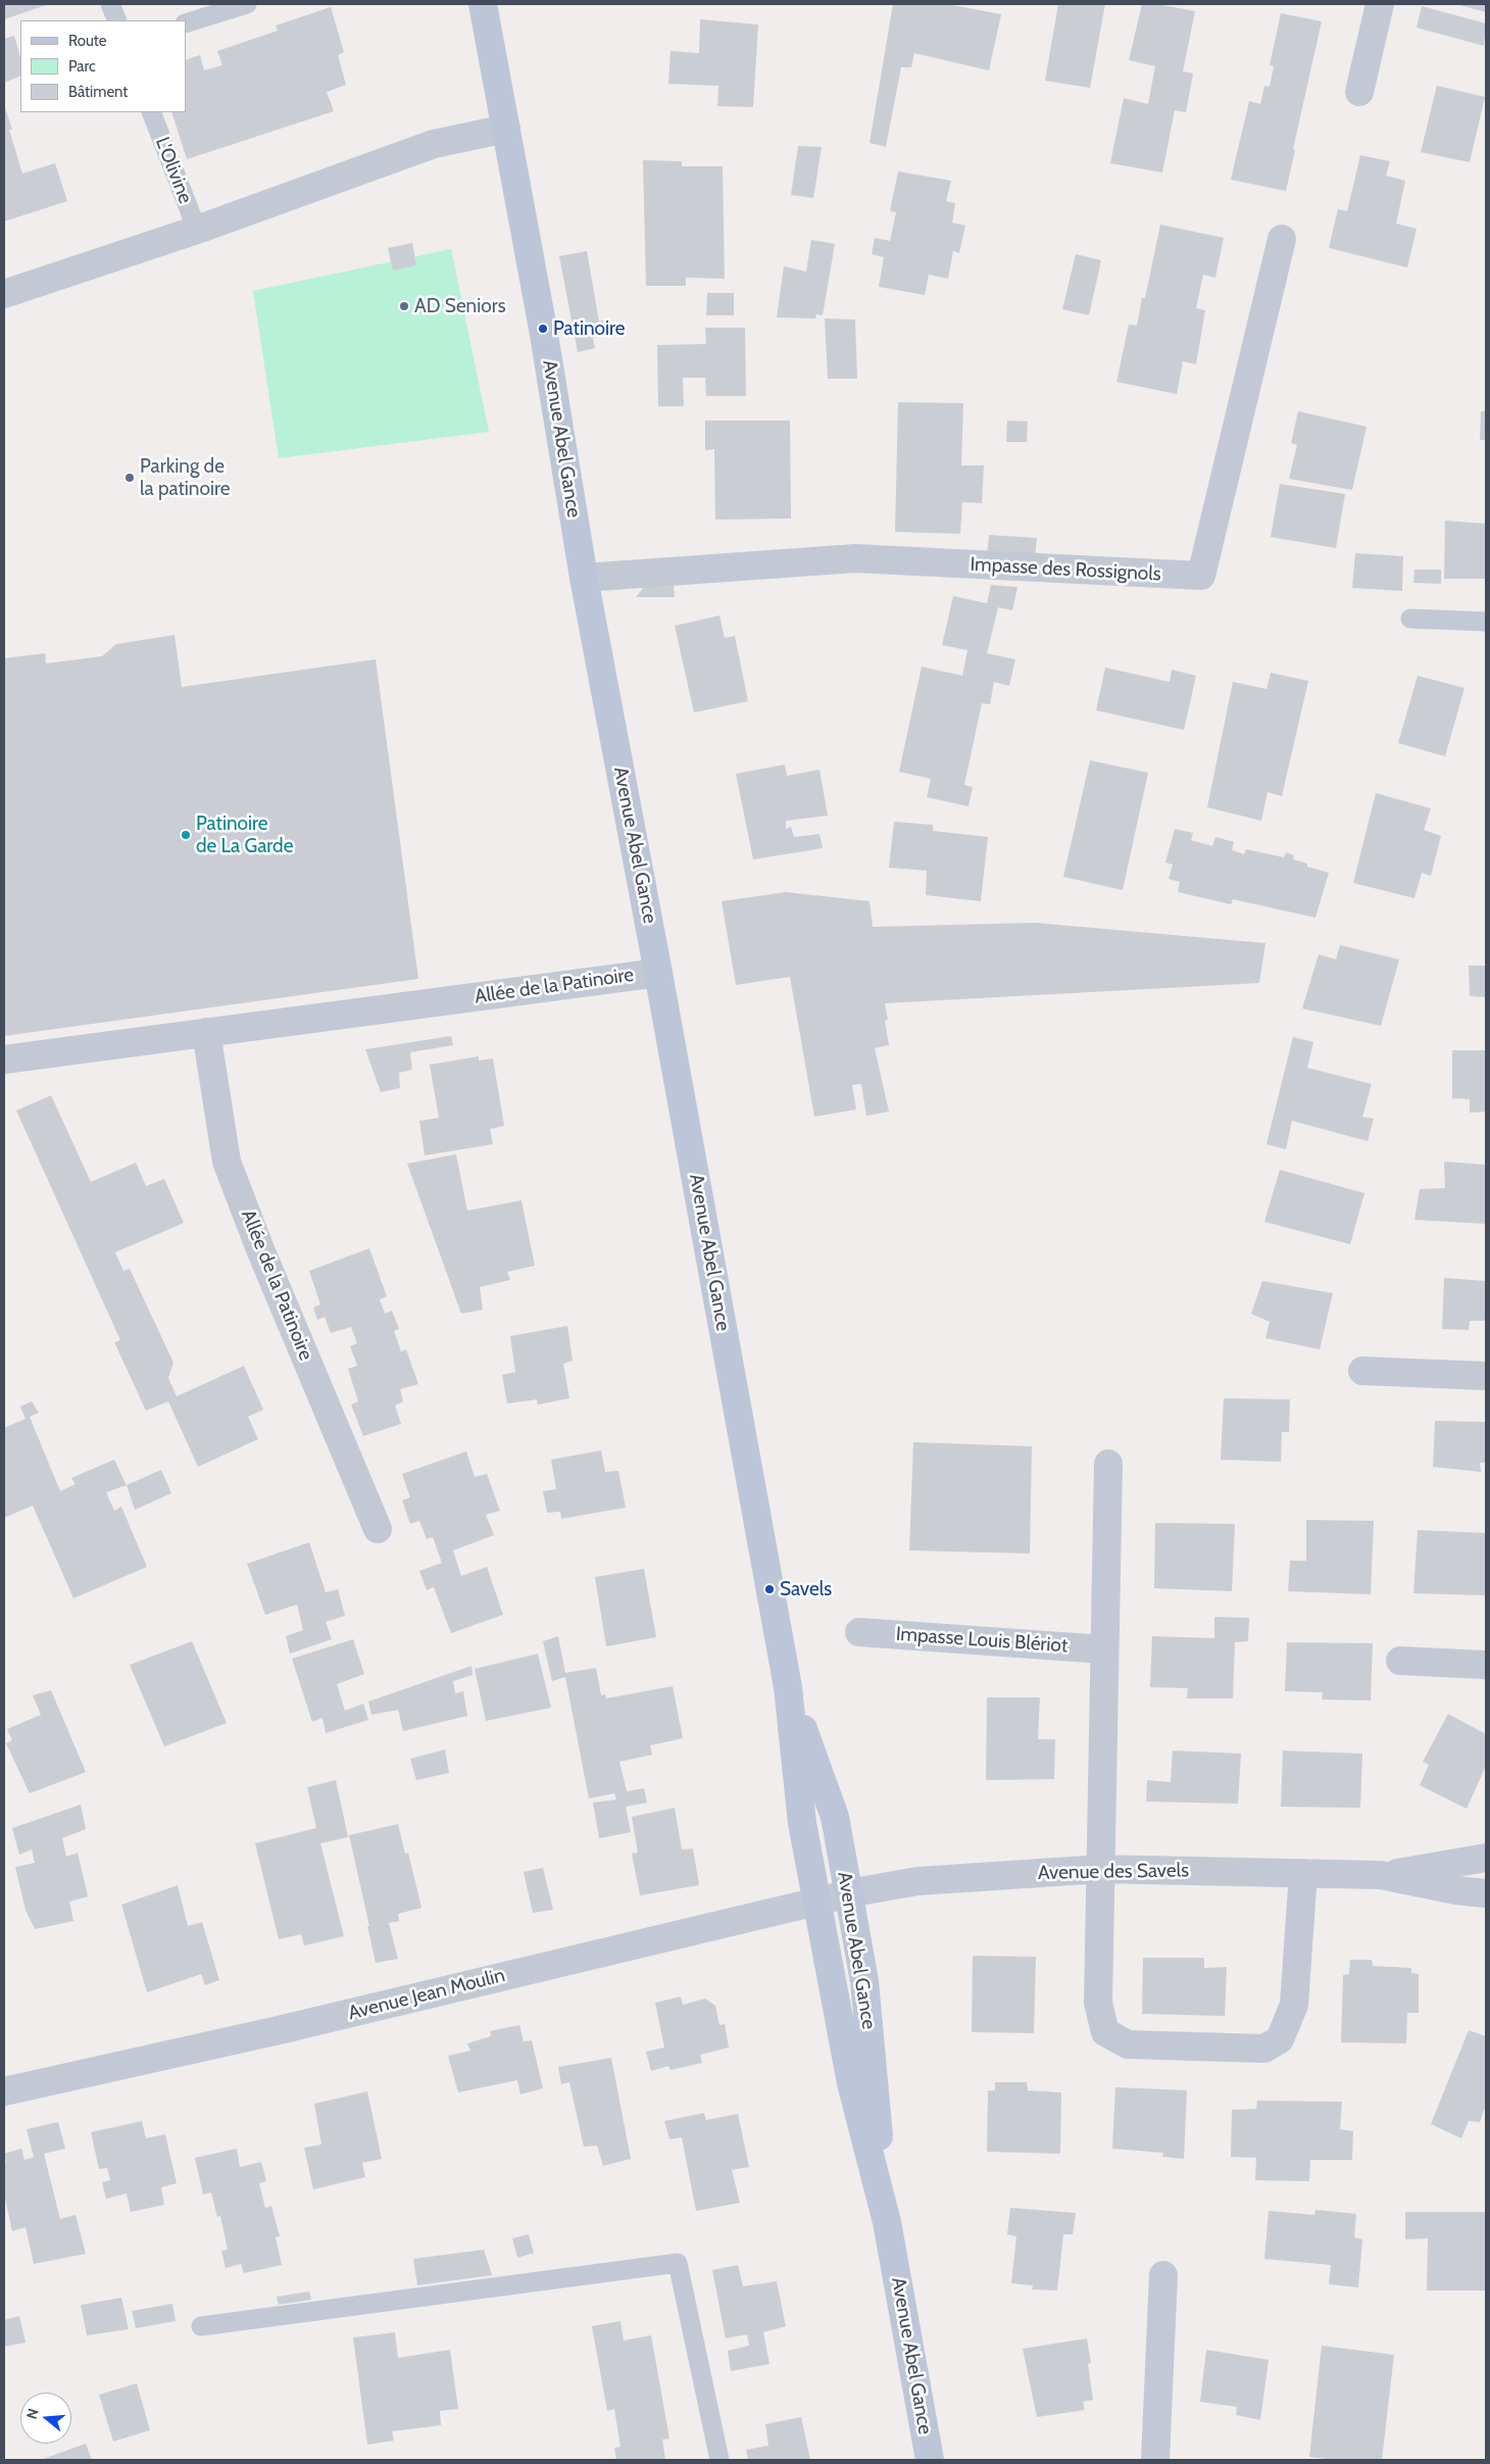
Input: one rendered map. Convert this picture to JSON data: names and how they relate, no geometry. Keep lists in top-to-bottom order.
{
  "streets": {
    "main road": ["Avenue Abel Gance"],
    "street": [
      "Impasse des Rossignols",
      "Allée de la Patinoire",
      "Impasse Louis Blériot",
      "Avenue des Savels",
      "Avenue Jean Moulin"
    ],
    "lane": ["L'Olivine"]
  },
  "crossings": [
    ["Avenue Abel Gance", "Impasse des Rossignols"],
    ["Avenue Abel Gance", "Allée de la Patinoire"],
    ["Avenue Abel Gance", "Avenue des Savels"],
    ["Avenue Abel Gance", "Avenue Jean Moulin"],
    ["Avenue des Savels", "Avenue Jean Moulin"]
  ],
  "places": [
    "AD Seniors",
    "Patinoire",
    "Parking de la patinoire",
    "Patinoire de La Garde",
    "Savels"
  ],
  "legend": ["Route", "Parc", "Bâtiment"],
  "north": "left"
}
